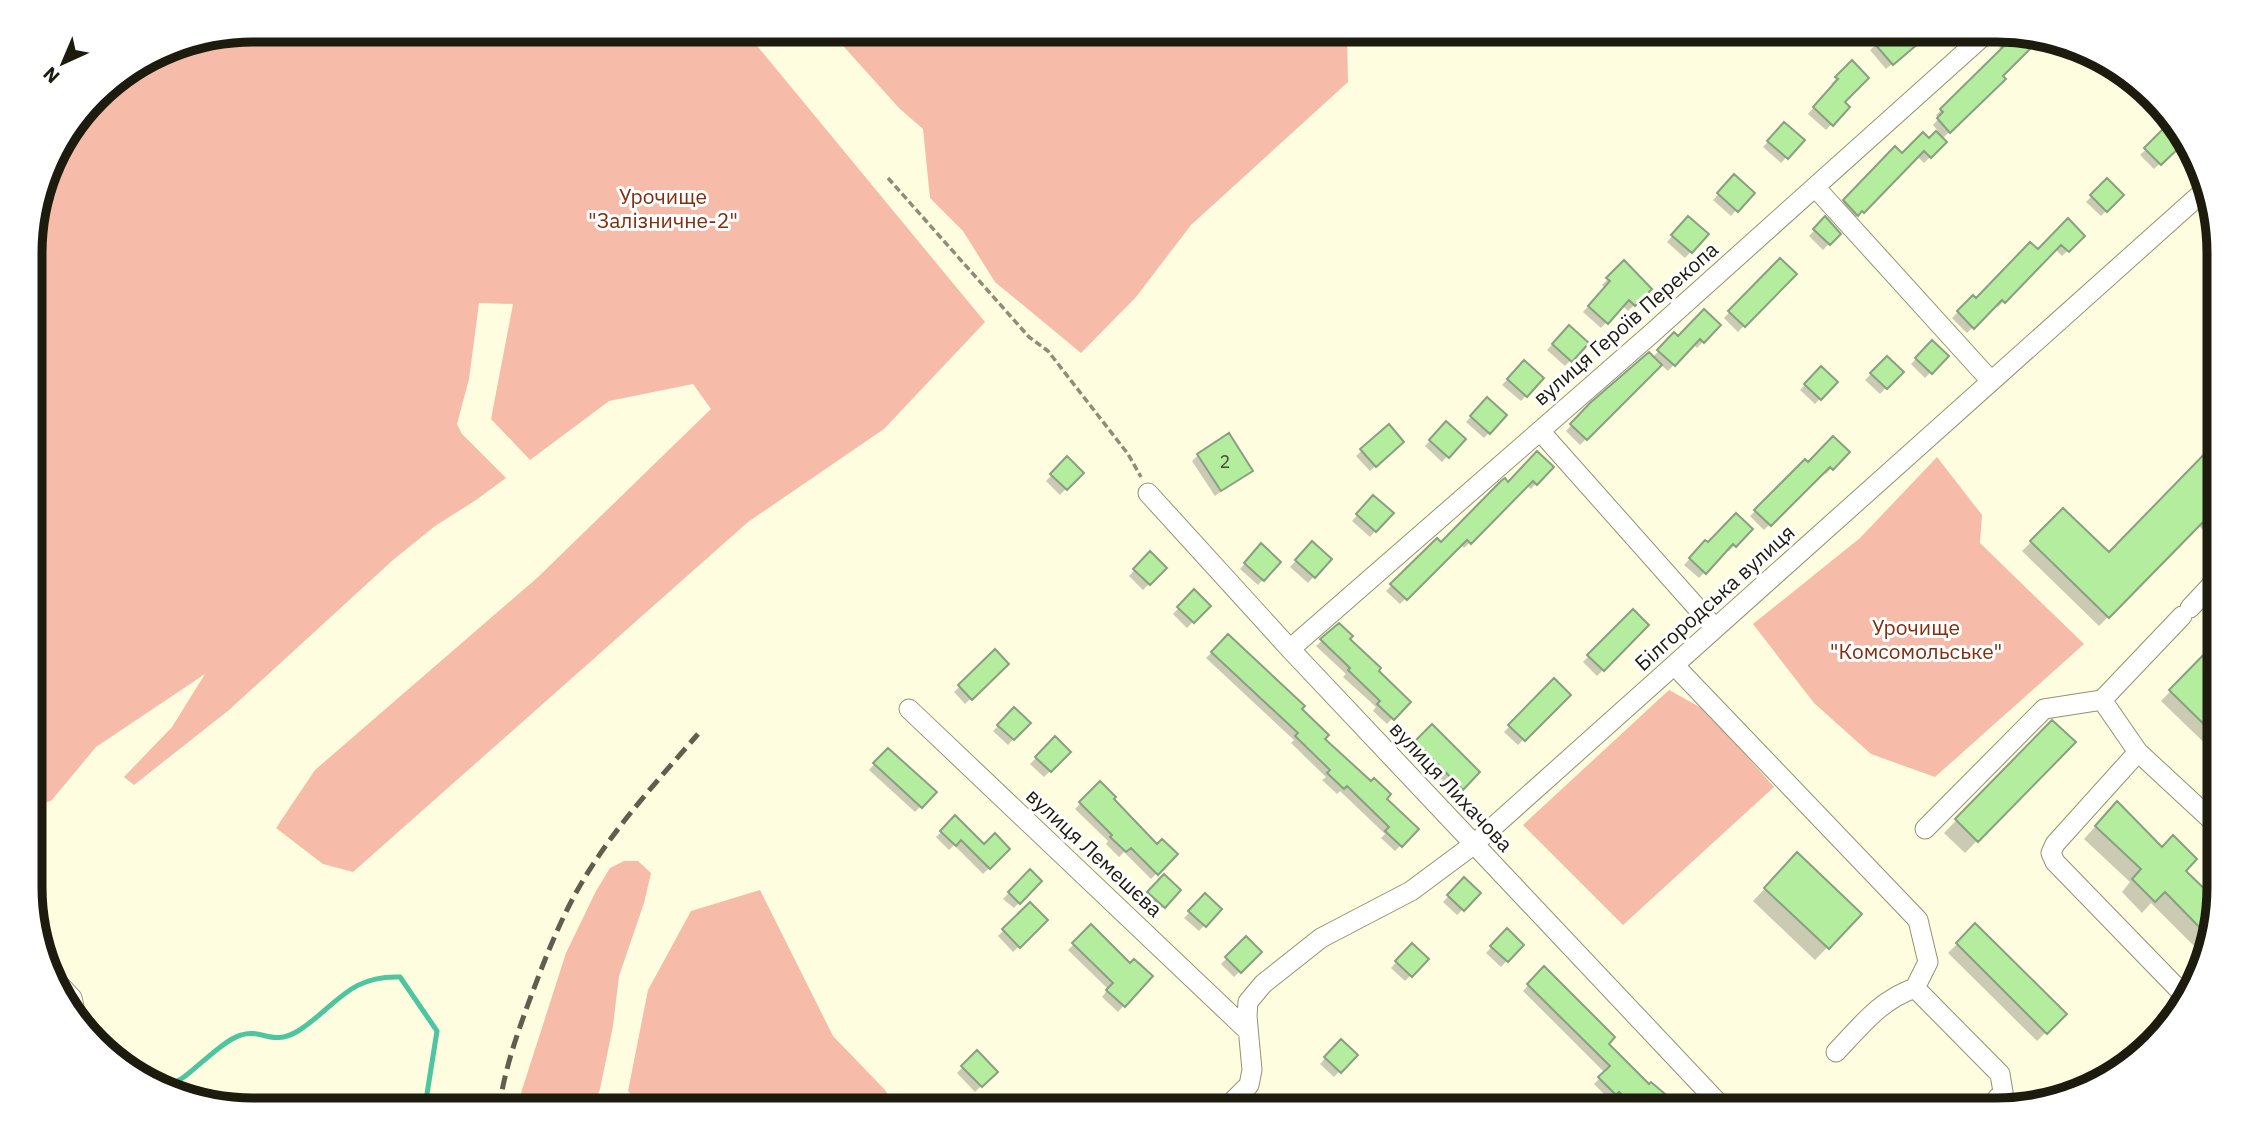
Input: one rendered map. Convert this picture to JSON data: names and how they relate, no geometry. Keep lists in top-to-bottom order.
{
  "streets": {
    "street": [
      "вулиця Героїв Перекопа",
      "Білгородська вулиця",
      "вулиця Лихачова",
      "вулиця Лемешєва"
    ]
  },
  "crossings": [
    ["вулиця Героїв Перекопа", "вулиця Лихачова"],
    ["Білгородська вулиця", "вулиця Лихачова"],
    ["Білгородська вулиця", "вулиця Лемешєва"]
  ],
  "parks": ["Урочище \"Залізничне-2\"", "Урочище \"Комсомольське\""],
  "house_numbers": ["2"],
  "north": "bottom left"
}
